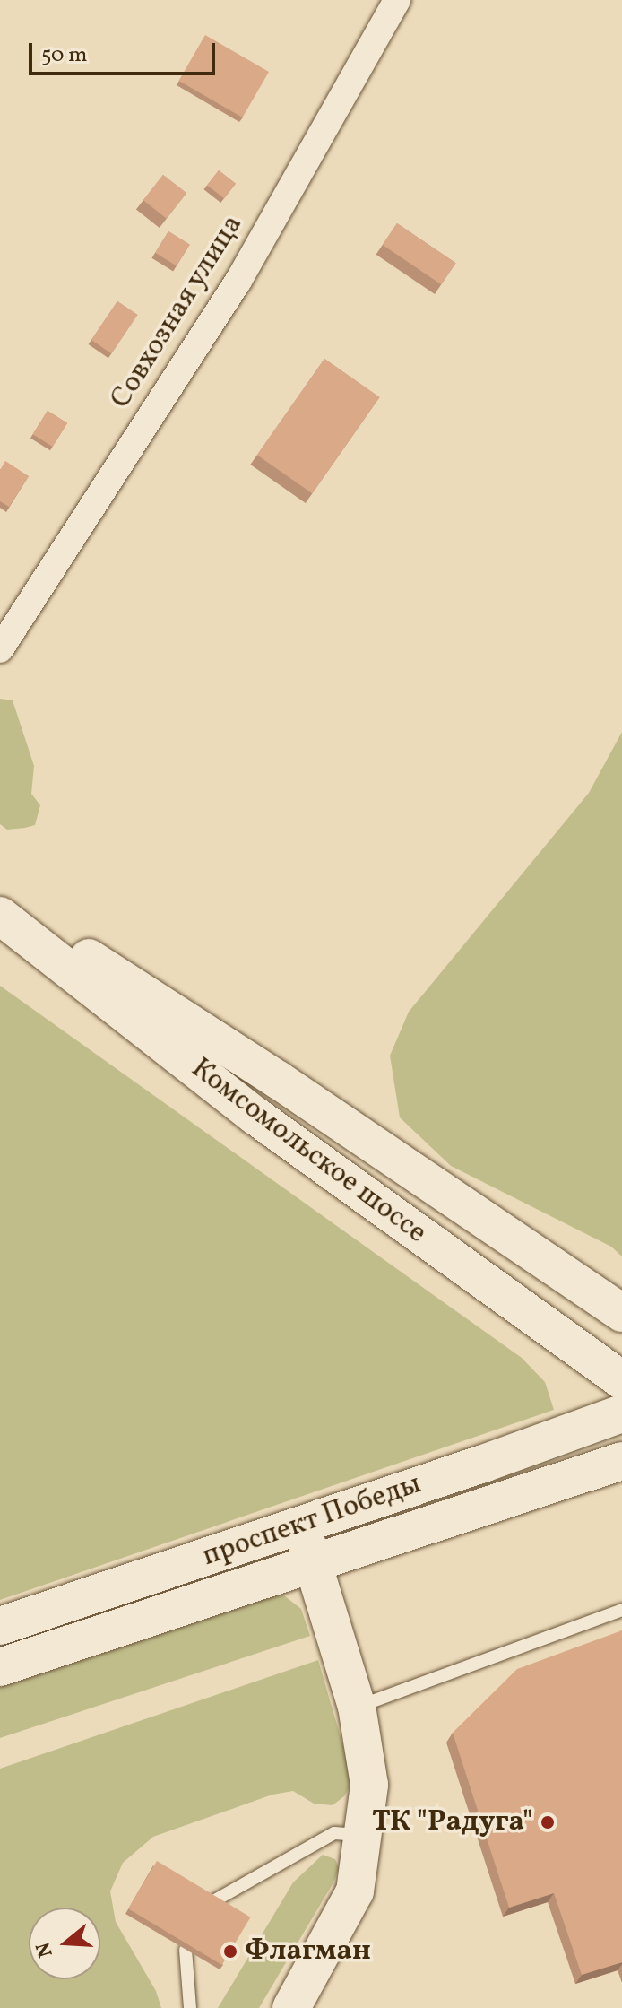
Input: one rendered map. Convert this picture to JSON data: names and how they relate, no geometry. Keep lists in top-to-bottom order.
{
  "streets": {
    "main road": ["Комсомольское шоссе", "проспект Победы"],
    "street": ["Совхозная улица"]
  },
  "places": ["ТК \"Радуга\"", "Флагман"],
  "scale_bar": "50 m",
  "north": "left"
}
